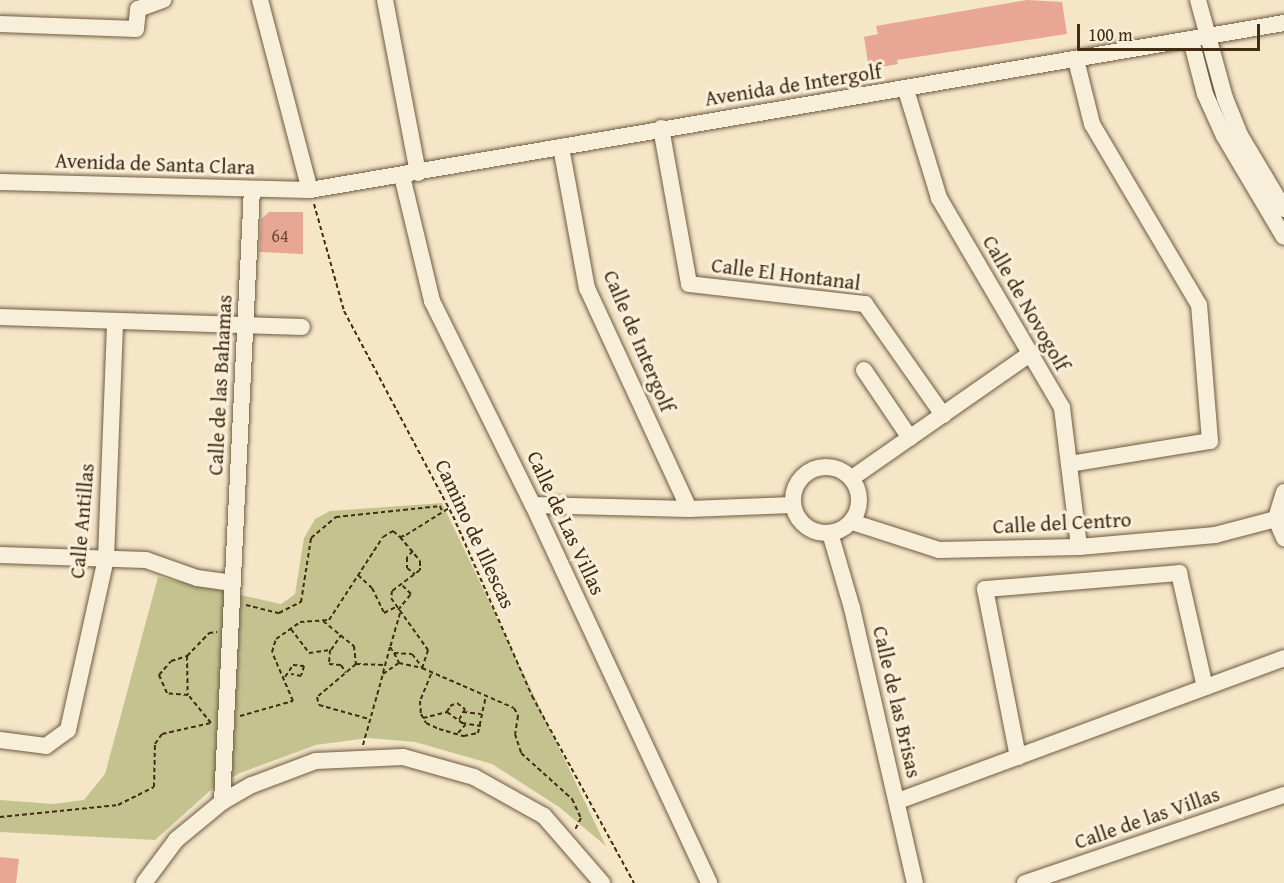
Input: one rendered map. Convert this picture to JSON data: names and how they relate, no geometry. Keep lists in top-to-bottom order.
{
  "streets": {
    "street": [
      "Avenida de Intergolf",
      "Avenida de Santa Clara",
      "Calle El Hontanal",
      "Calle de Novogolf",
      "Calle de Intergolf",
      "Calle de las Bahamas",
      "Calle Antillas",
      "Calle de Las Villas",
      "Calle del Centro",
      "Calle de las Brisas",
      "Calle de las Villas"
    ],
    "path": ["Camino de Illescas"]
  },
  "crossings": [
    ["Avenida de Intergolf", "Avenida de Santa Clara"],
    ["Avenida de Intergolf", "Calle El Hontanal"],
    ["Avenida de Intergolf", "Calle de Novogolf"],
    ["Avenida de Intergolf", "Calle de Intergolf"],
    ["Avenida de Intergolf", "Calle de Las Villas"],
    ["Avenida de Intergolf", "Camino de Illescas"],
    ["Avenida de Santa Clara", "Calle de las Bahamas"],
    ["Avenida de Santa Clara", "Camino de Illescas"],
    ["Calle de Novogolf", "Calle del Centro"],
    ["Calle del Centro", "Calle de las Brisas"]
  ],
  "house_numbers": ["64"],
  "scale_bar": "100 m"
}
